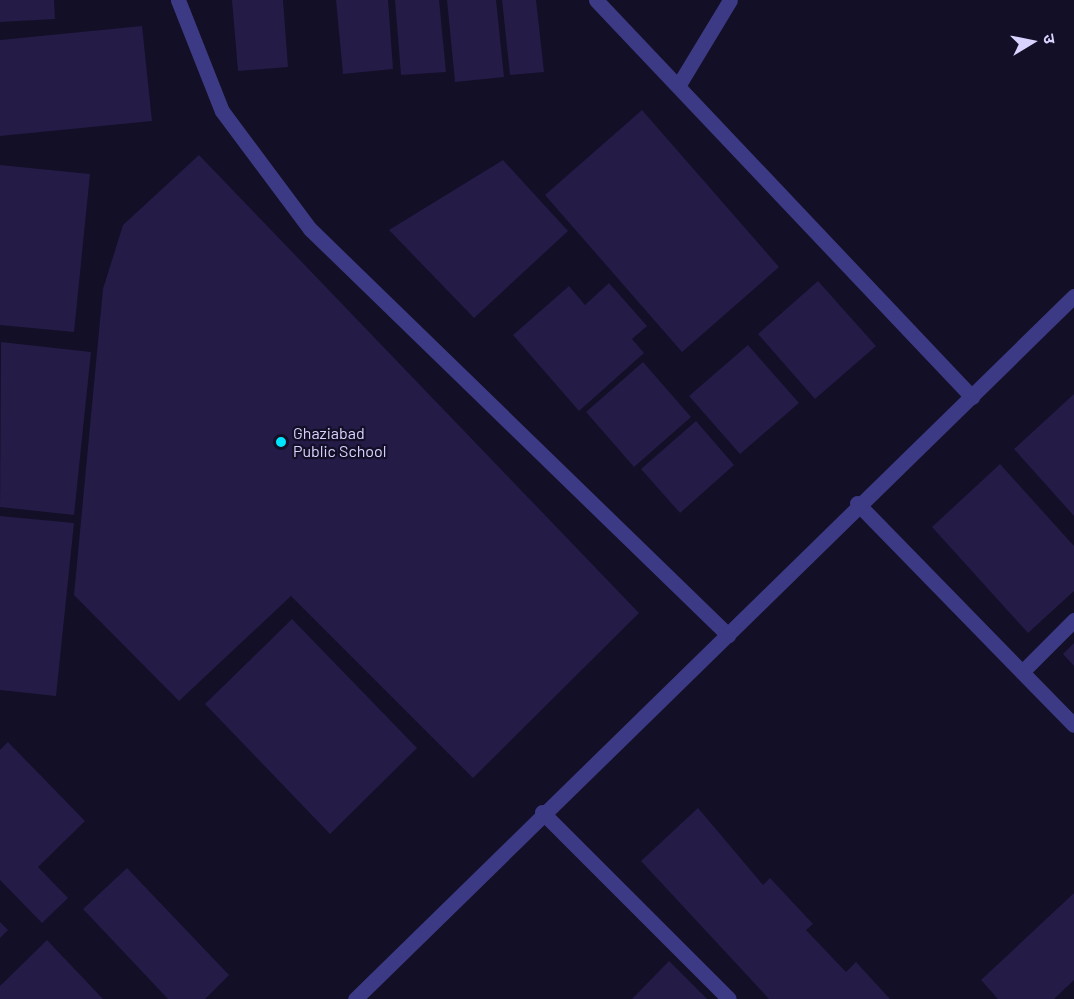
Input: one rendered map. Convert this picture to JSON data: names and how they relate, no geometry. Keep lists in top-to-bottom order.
{
  "places": ["Ghaziabad Public School"],
  "north": "right"
}
